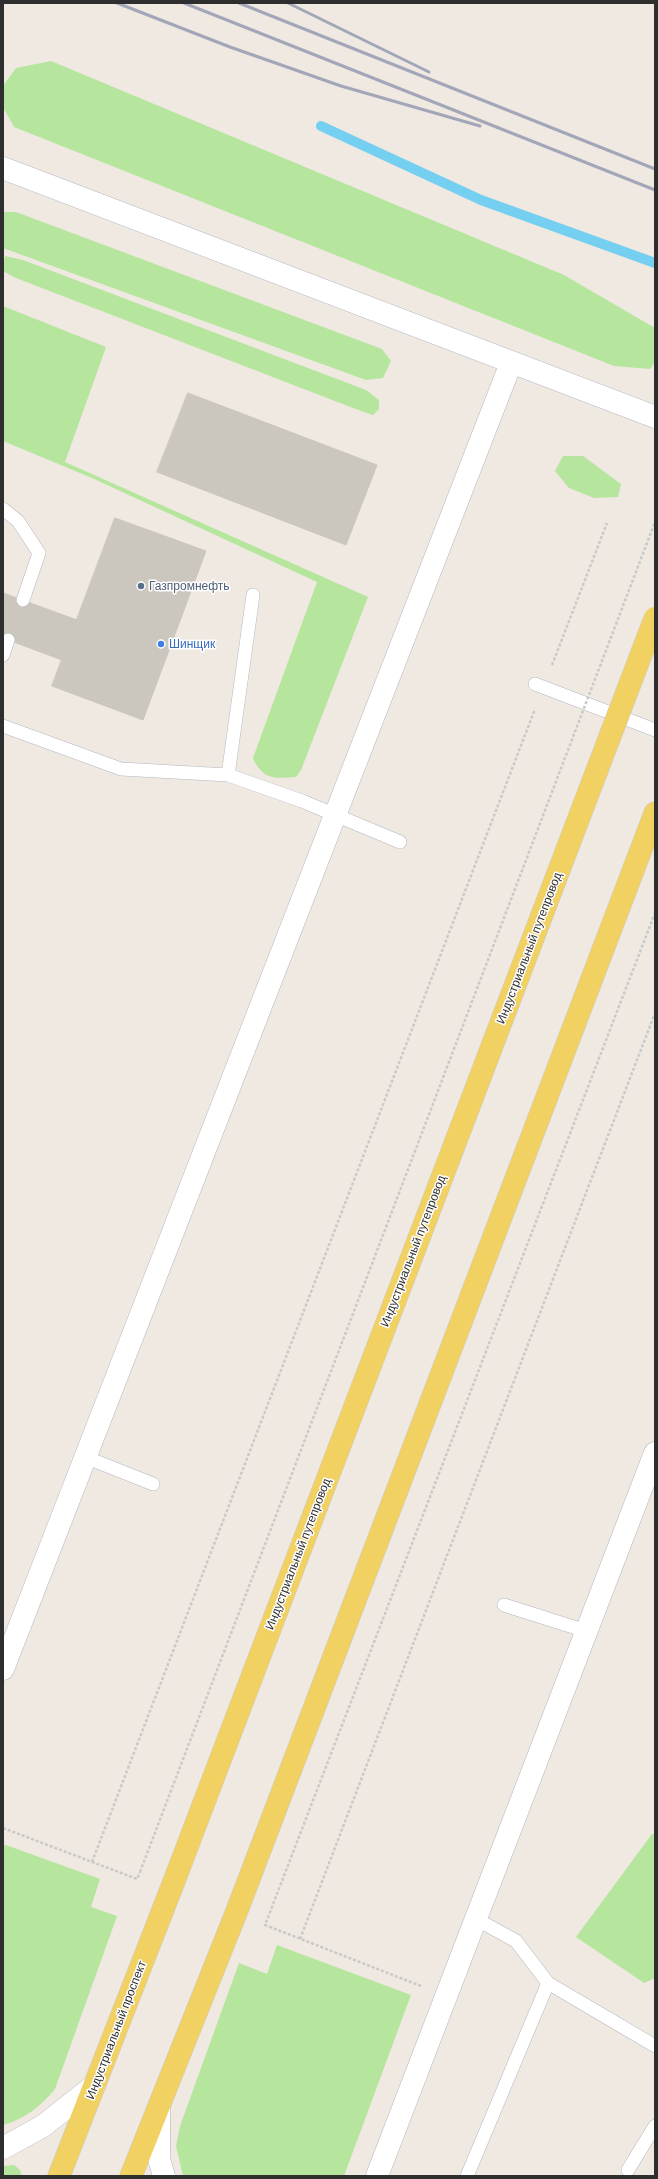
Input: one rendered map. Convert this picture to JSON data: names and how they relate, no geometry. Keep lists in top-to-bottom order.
{
  "streets": {
    "main road": ["Индустриальный путепровод", "Индустриальный проспект"]
  },
  "crossings": [
    ["Индустриальный путепровод", "Индустриальный проспект"]
  ],
  "places": ["Газпромнефть", "Шинщик"]
}
